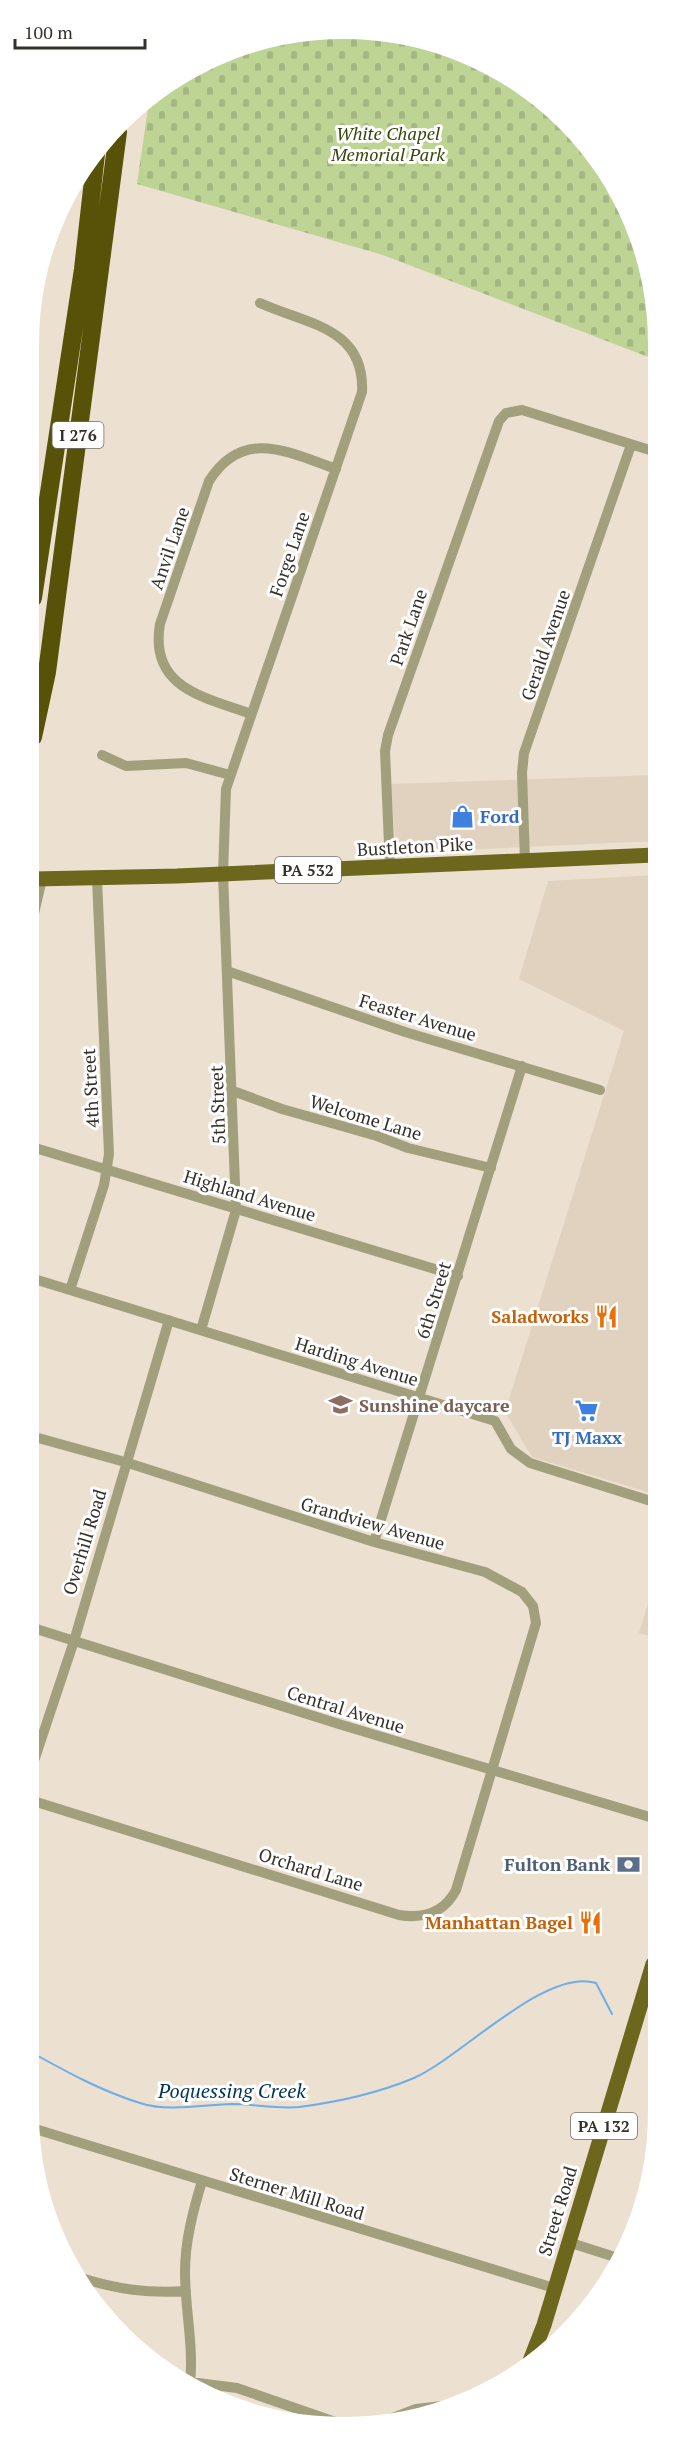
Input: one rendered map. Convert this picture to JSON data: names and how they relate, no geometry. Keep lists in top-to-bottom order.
{
  "streets": {
    "highway": ["I 276"],
    "main road": [
      "Bustleton Pike",
      "PA 532",
      "PA 132",
      "Street Road"
    ],
    "street": [
      "Anvil Lane",
      "Forge Lane",
      "Park Lane",
      "Gerald Avenue",
      "Feaster Avenue",
      "4th Street",
      "5th Street",
      "Welcome Lane",
      "Highland Avenue",
      "6th Street",
      "Harding Avenue",
      "Grandview Avenue",
      "Overhill Road",
      "Central Avenue",
      "Orchard Lane",
      "Sterner Mill Road"
    ]
  },
  "crossings": [
    ["Anvil Lane", "Forge Lane"],
    ["Forge Lane", "Bustleton Pike"],
    ["Forge Lane", "5th Street"],
    ["Park Lane", "Gerald Avenue"],
    ["Park Lane", "Bustleton Pike"],
    ["Gerald Avenue", "Bustleton Pike"],
    ["Bustleton Pike", "4th Street"],
    ["Bustleton Pike", "5th Street"],
    ["Feaster Avenue", "5th Street"],
    ["Feaster Avenue", "6th Street"],
    ["4th Street", "Highland Avenue"],
    ["4th Street", "Harding Avenue"],
    ["5th Street", "Welcome Lane"],
    ["5th Street", "Highland Avenue"],
    ["5th Street", "Harding Avenue"],
    ["Welcome Lane", "6th Street"],
    ["Highland Avenue", "6th Street"],
    ["6th Street", "Harding Avenue"],
    ["6th Street", "Grandview Avenue"],
    ["Harding Avenue", "Overhill Road"],
    ["Grandview Avenue", "Overhill Road"],
    ["Grandview Avenue", "Central Avenue"],
    ["Grandview Avenue", "Orchard Lane"],
    ["Overhill Road", "Central Avenue"],
    ["Central Avenue", "Orchard Lane"],
    ["Sterner Mill Road", "Street Road"]
  ],
  "water": ["Poquessing Creek"],
  "parks": ["White Chapel Memorial Park"],
  "places": {
    "shop": ["Ford"],
    "restaurant": ["Saladworks", "Manhattan Bagel"],
    "school or university": ["Sunshine daycare"],
    "supermarket": ["TJ Maxx"],
    "bank": ["Fulton Bank"]
  },
  "scale_bar": "100 m"
}
